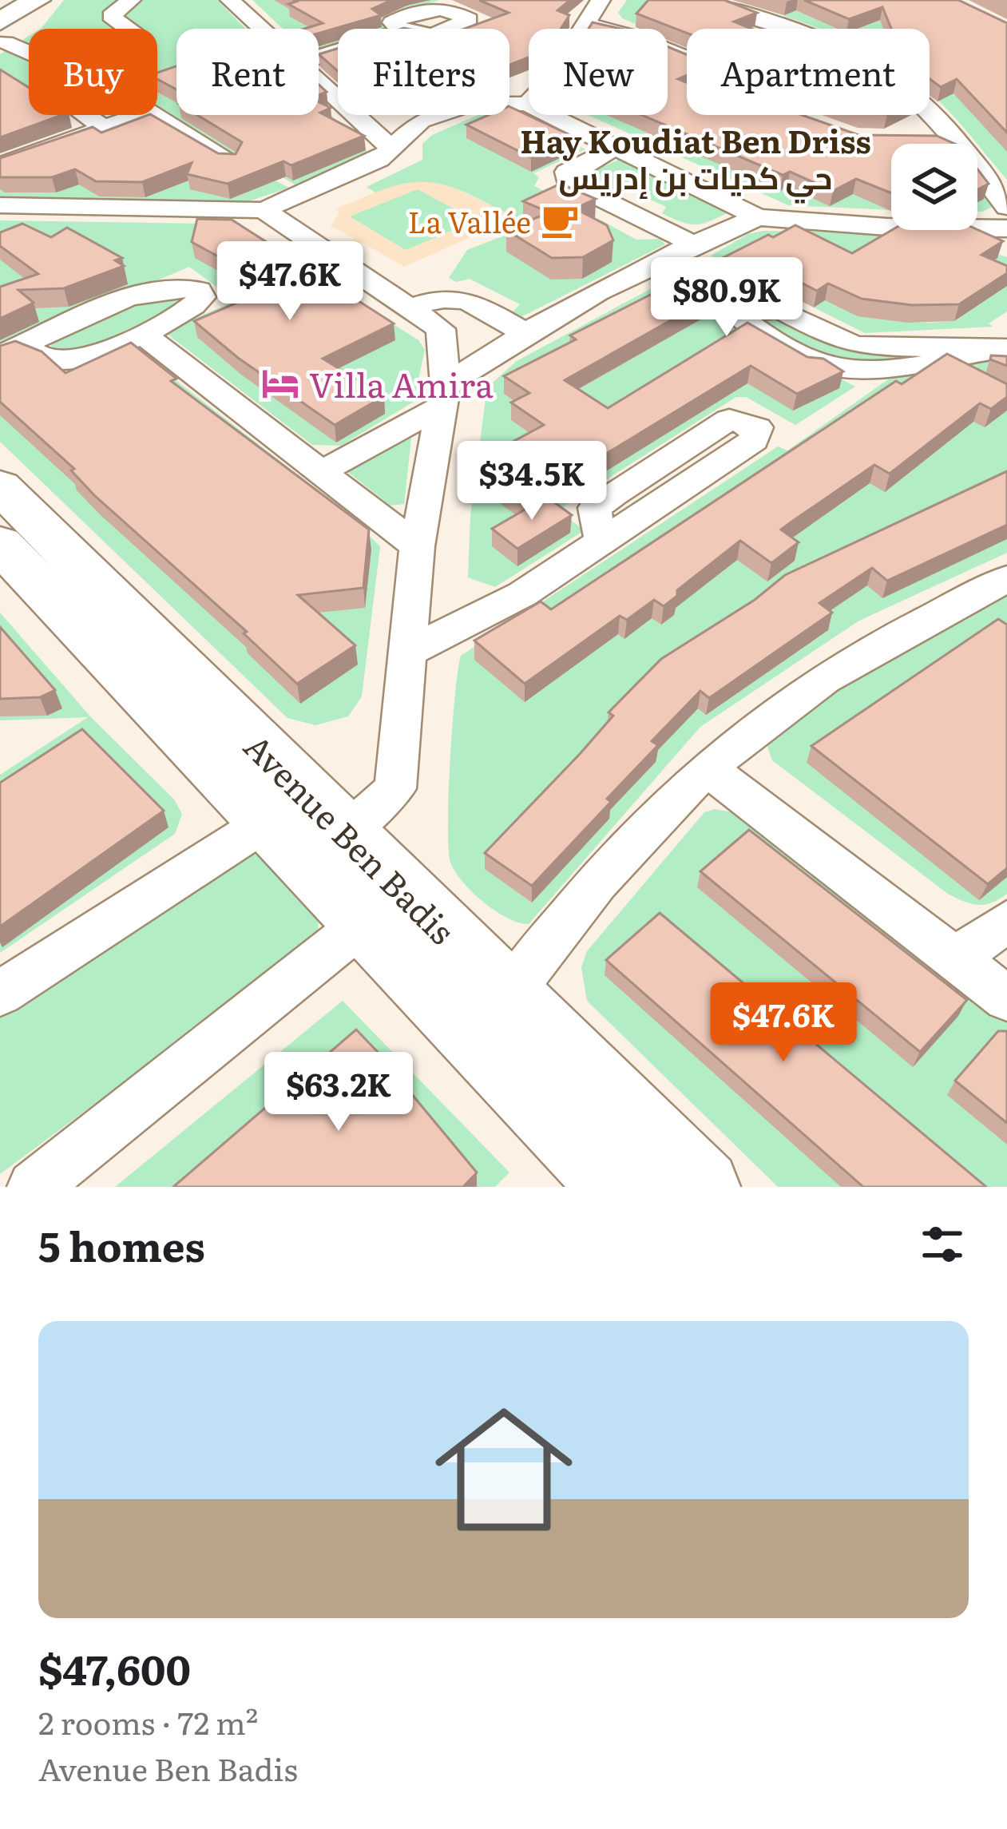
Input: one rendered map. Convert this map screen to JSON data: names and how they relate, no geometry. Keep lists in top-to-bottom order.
{
  "streets": {
    "main road": ["Avenue Ben Badis"]
  },
  "districts": ["Hay Koudiat Ben Driss حي كديات بن إدريس"],
  "places": {
    "cafe": ["La Vallée"],
    "hotel": ["Villa Amira"]
  },
  "page": {
    "chip": [
      "Buy",
      "Rent",
      "Filters",
      "New",
      "Apartment"
    ],
    "price": [
      "$47.6K",
      "$80.9K",
      "$34.5K",
      "$47.6K",
      "$63.2K"
    ],
    "heading": "5 homes",
    "list": [
      {
        "name": "$47,600",
        "note": "2 rooms · 72 m² · Avenue Ben Badis"
      }
    ]
  }
}
